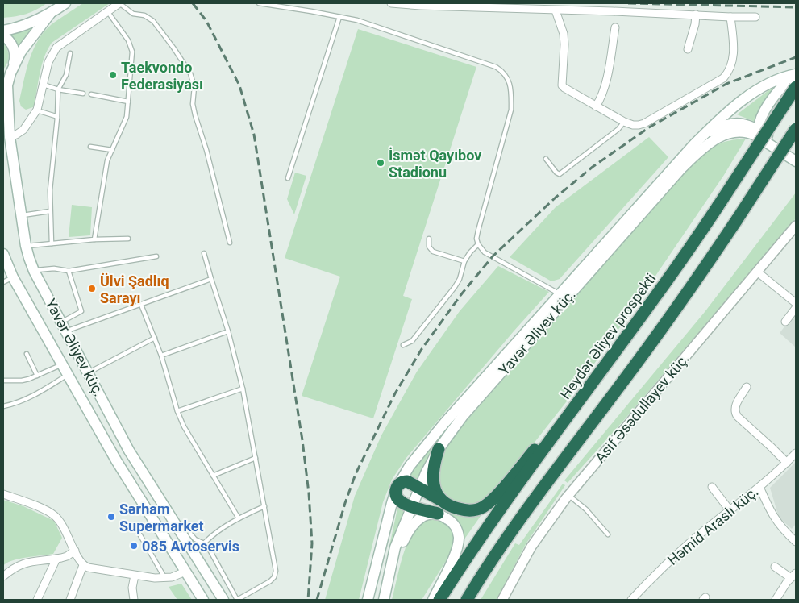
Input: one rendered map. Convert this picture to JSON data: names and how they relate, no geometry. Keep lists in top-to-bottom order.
{
  "streets": {
    "highway": ["Heydər Əliyev prospekti"],
    "main road": ["Yavər Əliyev küç."],
    "street": ["Asif Əsədullayev küç.", "Həmid Araslı küç."]
  },
  "places": [
    "Taekvondo Federasiyası",
    "İsmət Qayıbov Stadionu",
    "Ülvi Şadlıq Sarayı",
    "Sərham Supermarket",
    "085 Avtoservis"
  ]
}
